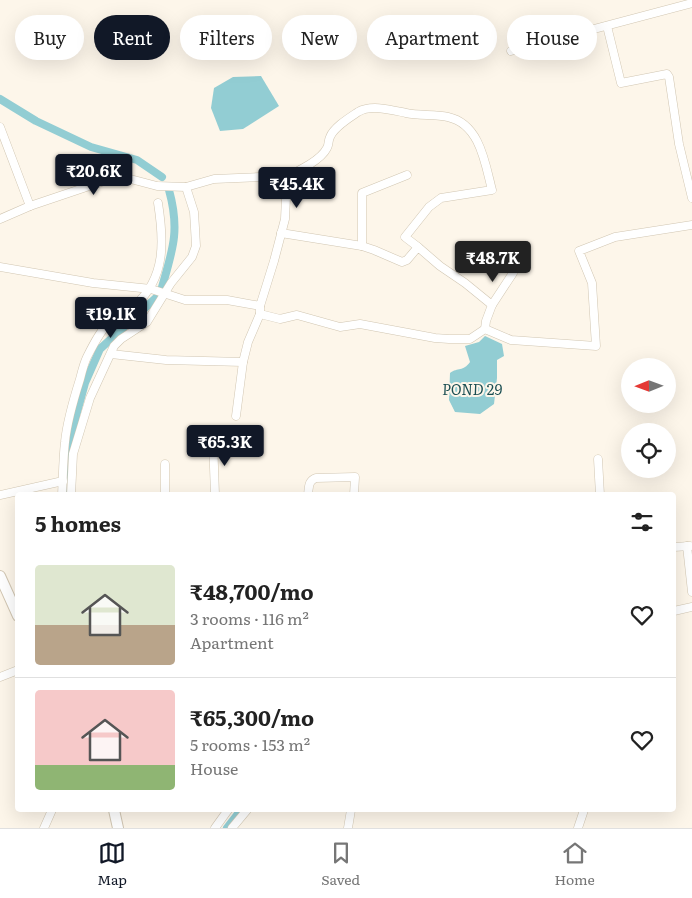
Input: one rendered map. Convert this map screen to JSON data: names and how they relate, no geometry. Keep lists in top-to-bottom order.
{
  "water": ["POND 29"],
  "north": "left",
  "page": {
    "chip": [
      "Buy",
      "Rent",
      "Filters",
      "New",
      "Apartment",
      "House"
    ],
    "price": [
      "₹20.6K",
      "₹45.4K",
      "₹48.7K",
      "₹19.1K",
      "₹65.3K"
    ],
    "heading": "5 homes",
    "list": [
      {
        "name": "₹48,700/mo",
        "note": "3 rooms · 116 m² · Apartment"
      },
      {
        "name": "₹65,300/mo",
        "note": "5 rooms · 153 m² · House"
      }
    ],
    "tabs": ["Map", "Saved", "Home"]
  }
}
